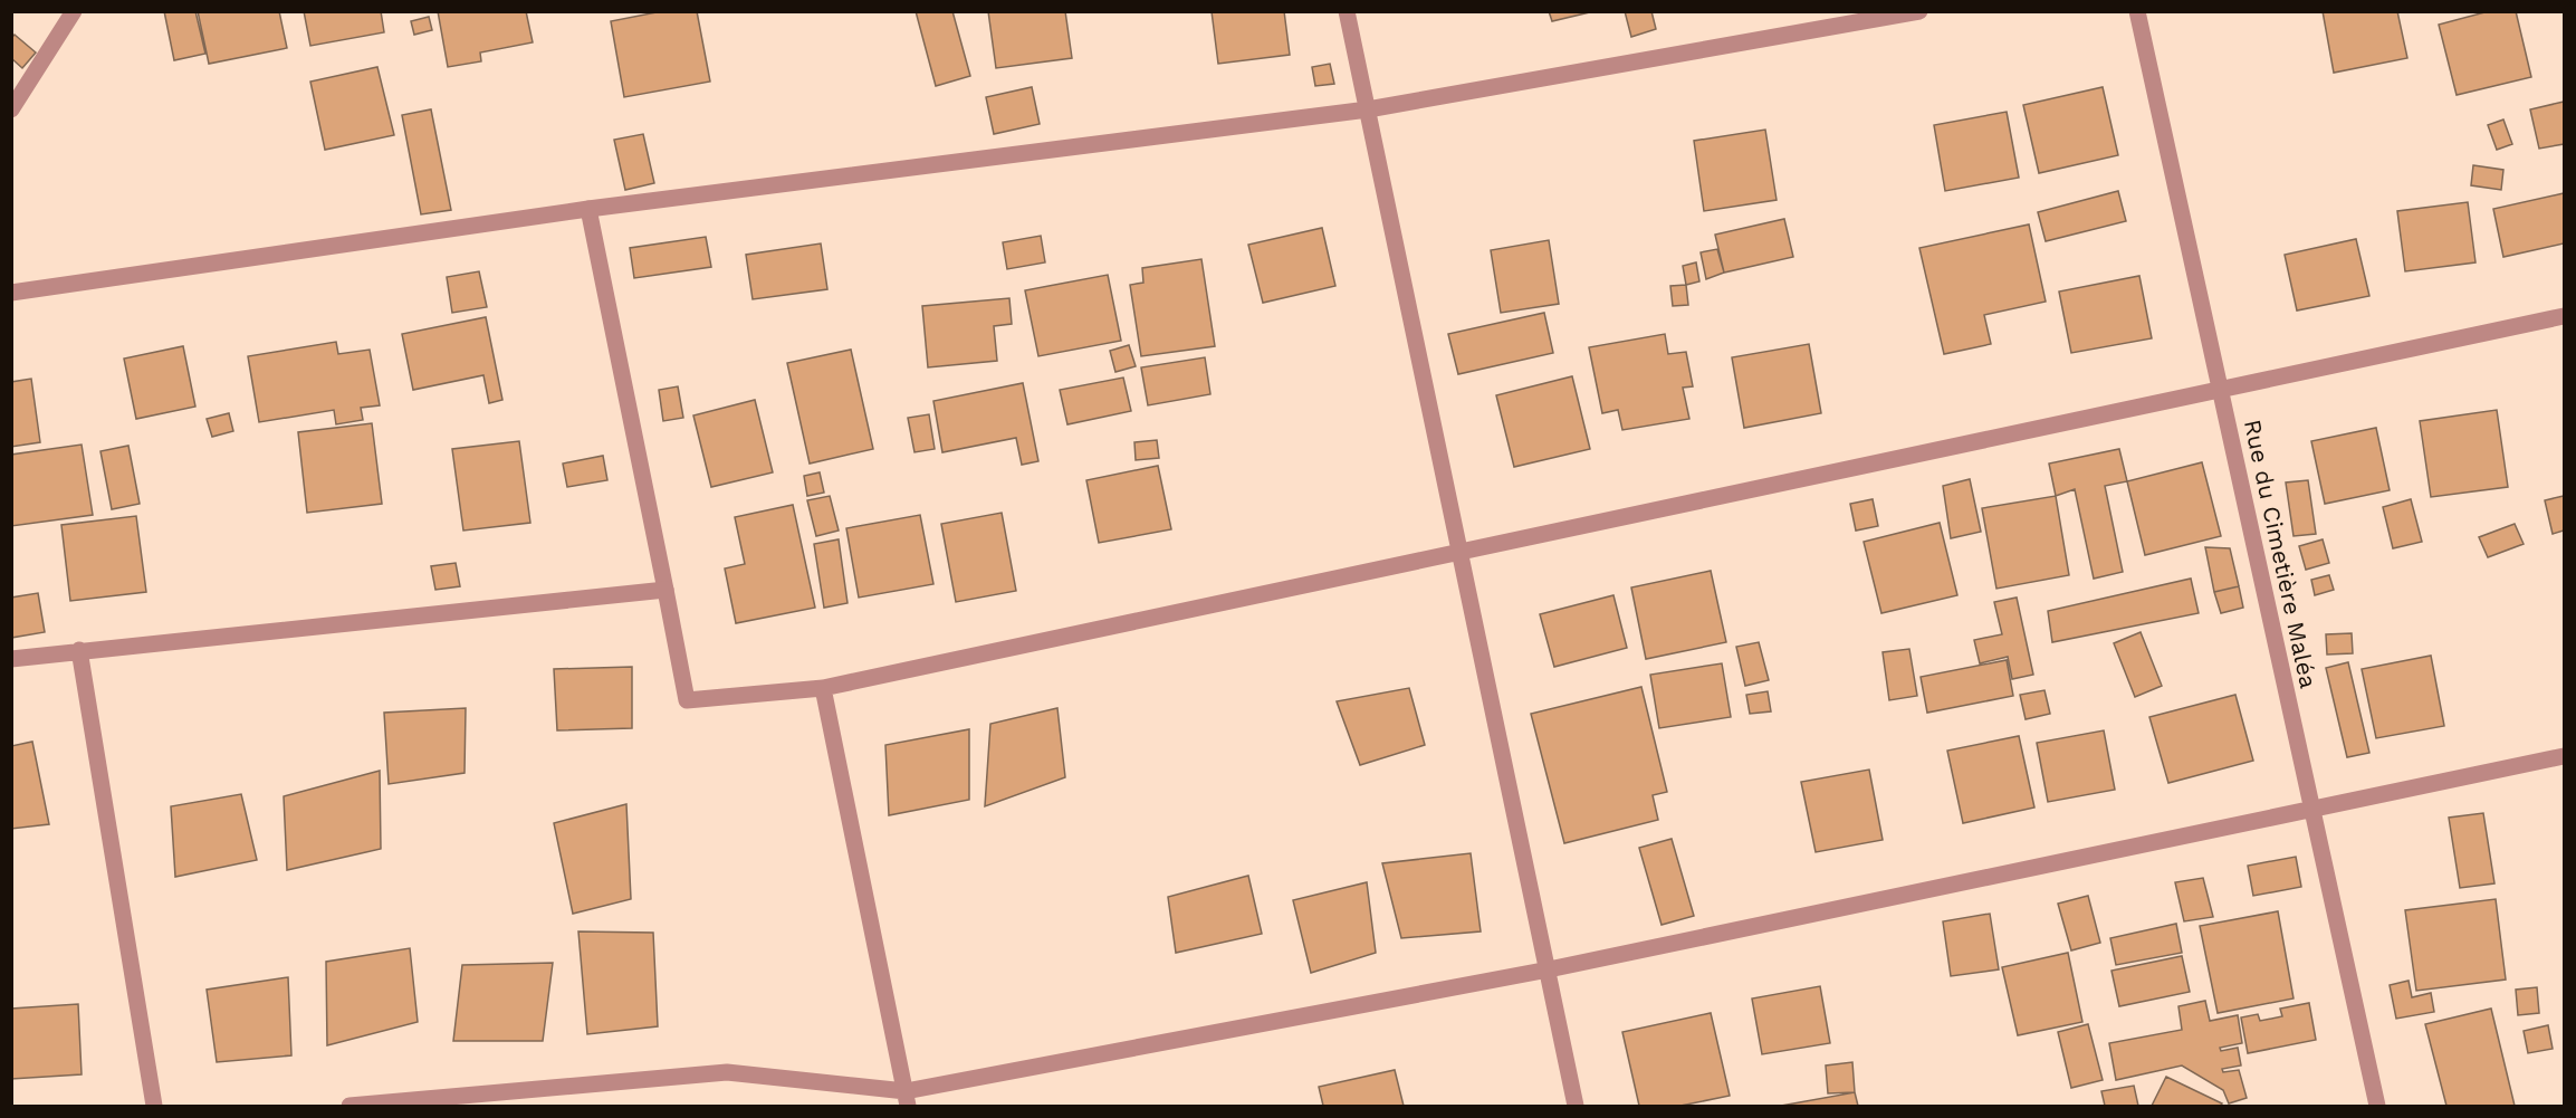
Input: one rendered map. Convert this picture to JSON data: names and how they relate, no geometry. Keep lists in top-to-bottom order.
{
  "streets": {
    "street": ["Rue du Cimetière Maléa"]
  }
}
